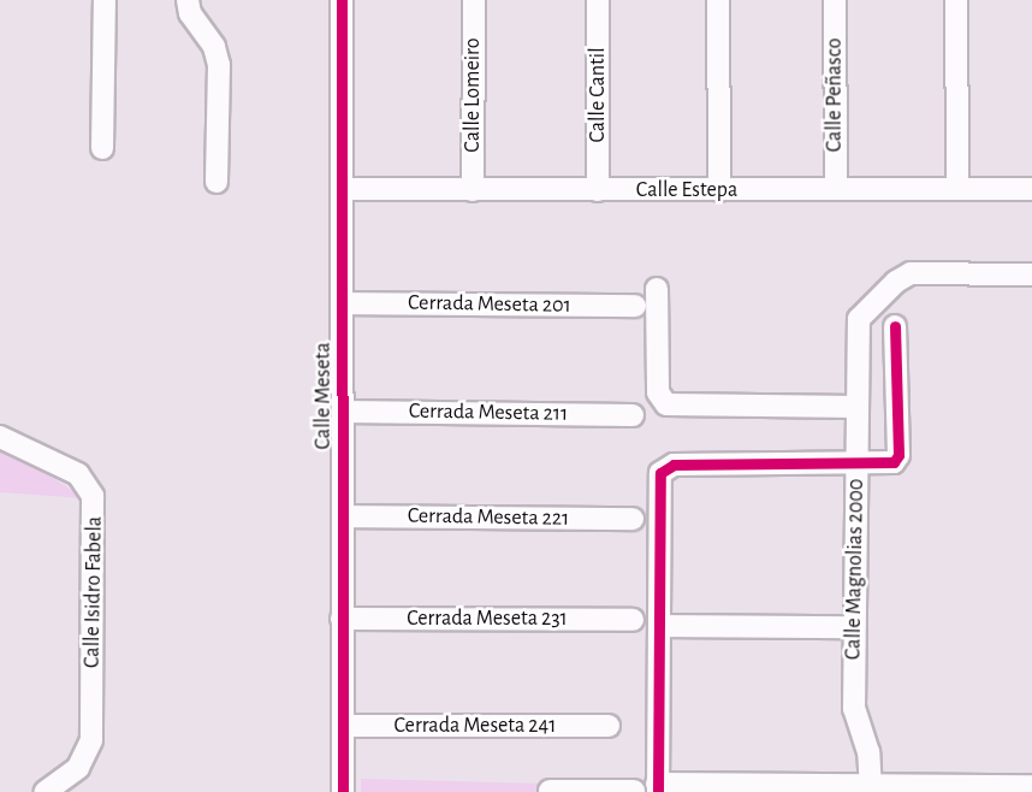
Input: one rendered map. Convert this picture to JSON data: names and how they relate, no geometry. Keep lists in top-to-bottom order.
{
  "streets": {
    "street": [
      "Calle Lomeiro",
      "Calle Cantil",
      "Calle Peñasco",
      "Calle Estepa",
      "Cerrada Meseta 201",
      "Calle Meseta",
      "Cerrada Meseta 211",
      "Cerrada Meseta 221",
      "Calle Magnolias 2000",
      "Calle Isidro Fabela",
      "Cerrada Meseta 231",
      "Cerrada Meseta 241"
    ]
  },
  "crossings": [
    ["Calle Lomeiro", "Calle Estepa"],
    ["Calle Cantil", "Calle Estepa"],
    ["Calle Peñasco", "Calle Estepa"],
    ["Calle Estepa", "Calle Meseta"],
    ["Cerrada Meseta 201", "Calle Meseta"],
    ["Calle Meseta", "Cerrada Meseta 211"],
    ["Calle Meseta", "Cerrada Meseta 221"],
    ["Calle Meseta", "Cerrada Meseta 231"],
    ["Calle Meseta", "Cerrada Meseta 241"]
  ]
}
